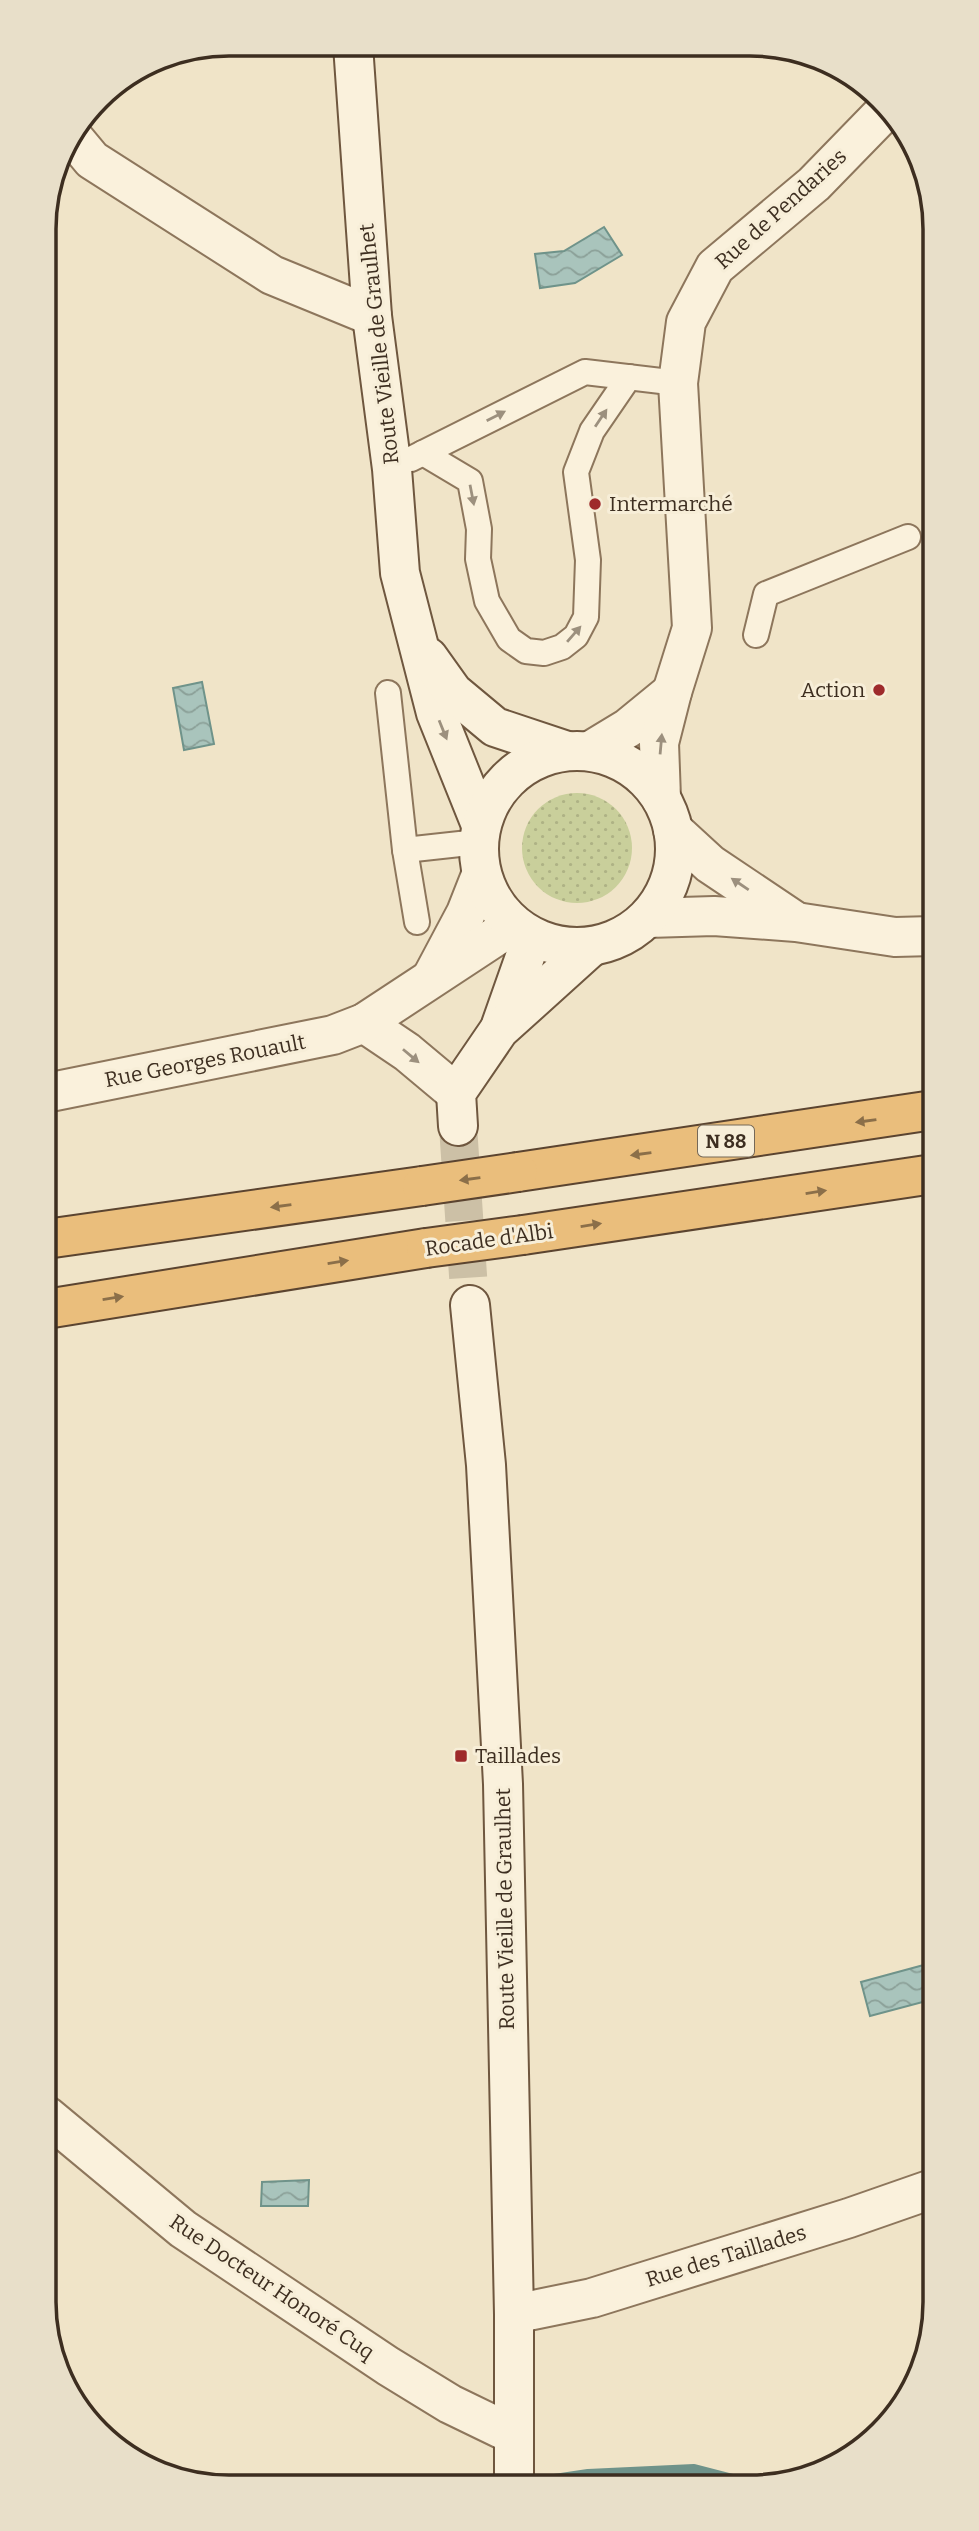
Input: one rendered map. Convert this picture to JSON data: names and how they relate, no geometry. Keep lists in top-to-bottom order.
{
  "streets": {
    "highway": ["N 88", "Rocade d'Albi"],
    "street": [
      "Rue de Pendaries",
      "Route Vieille de Graulhet",
      "Rue Georges Rouault",
      "Rue des Taillades",
      "Rue Docteur Honoré Cuq"
    ]
  },
  "crossings": [
    ["Rue de Pendaries", "Route Vieille de Graulhet"],
    ["Rue de Pendaries", "Rue Georges Rouault"],
    ["Route Vieille de Graulhet", "Rue Georges Rouault"],
    ["Route Vieille de Graulhet", "Rue des Taillades"],
    ["Route Vieille de Graulhet", "Rue Docteur Honoré Cuq"]
  ],
  "places": {
    "other": ["Intermarché", "Action"],
    "transit": ["Taillades"]
  }
}
